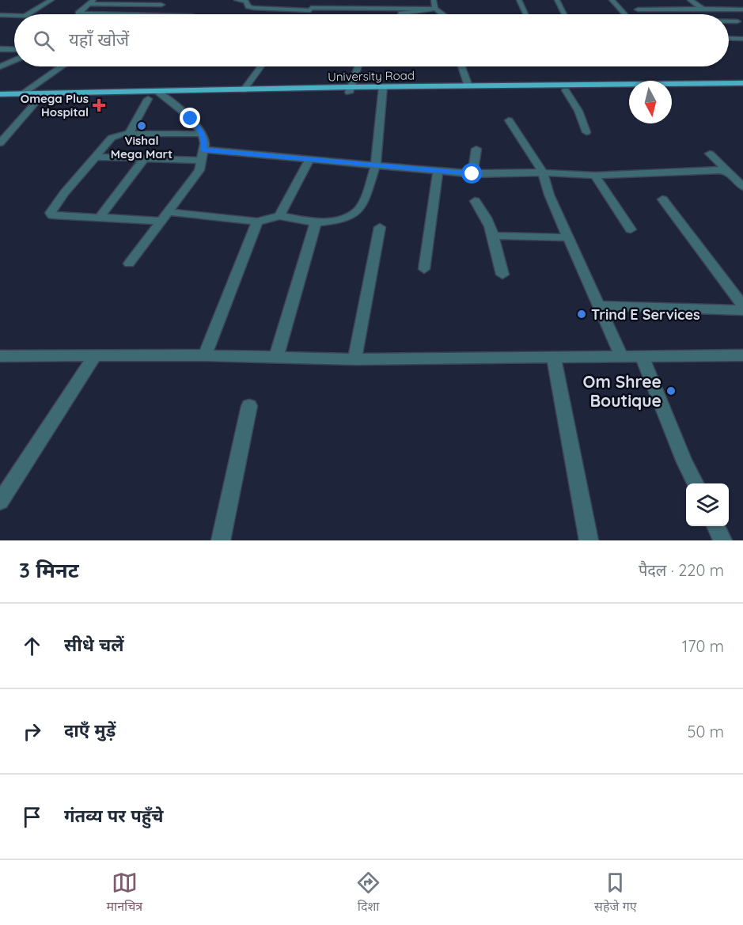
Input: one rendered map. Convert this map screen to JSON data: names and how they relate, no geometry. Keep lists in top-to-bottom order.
{
  "streets": {
    "main road": ["University Road"]
  },
  "places": {
    "health": ["Omega Plus Hospital"],
    "other": ["Vishal Mega Mart", "Trind E Services", "Om Shree Boutique"]
  },
  "north": "bottom",
  "page": {
    "search": "यहाँ खोजें",
    "heading": ["3 मिनट", "पैदल · 220 m"],
    "list": [
      ["सीधे चलें", "170 m"],
      ["दाएँ मुड़ें", "50 m"],
      "गंतव्य पर पहुँचे"
    ],
    "nav": ["मानचित्र", "दिशा", "सहेजे गए"]
  }
}
